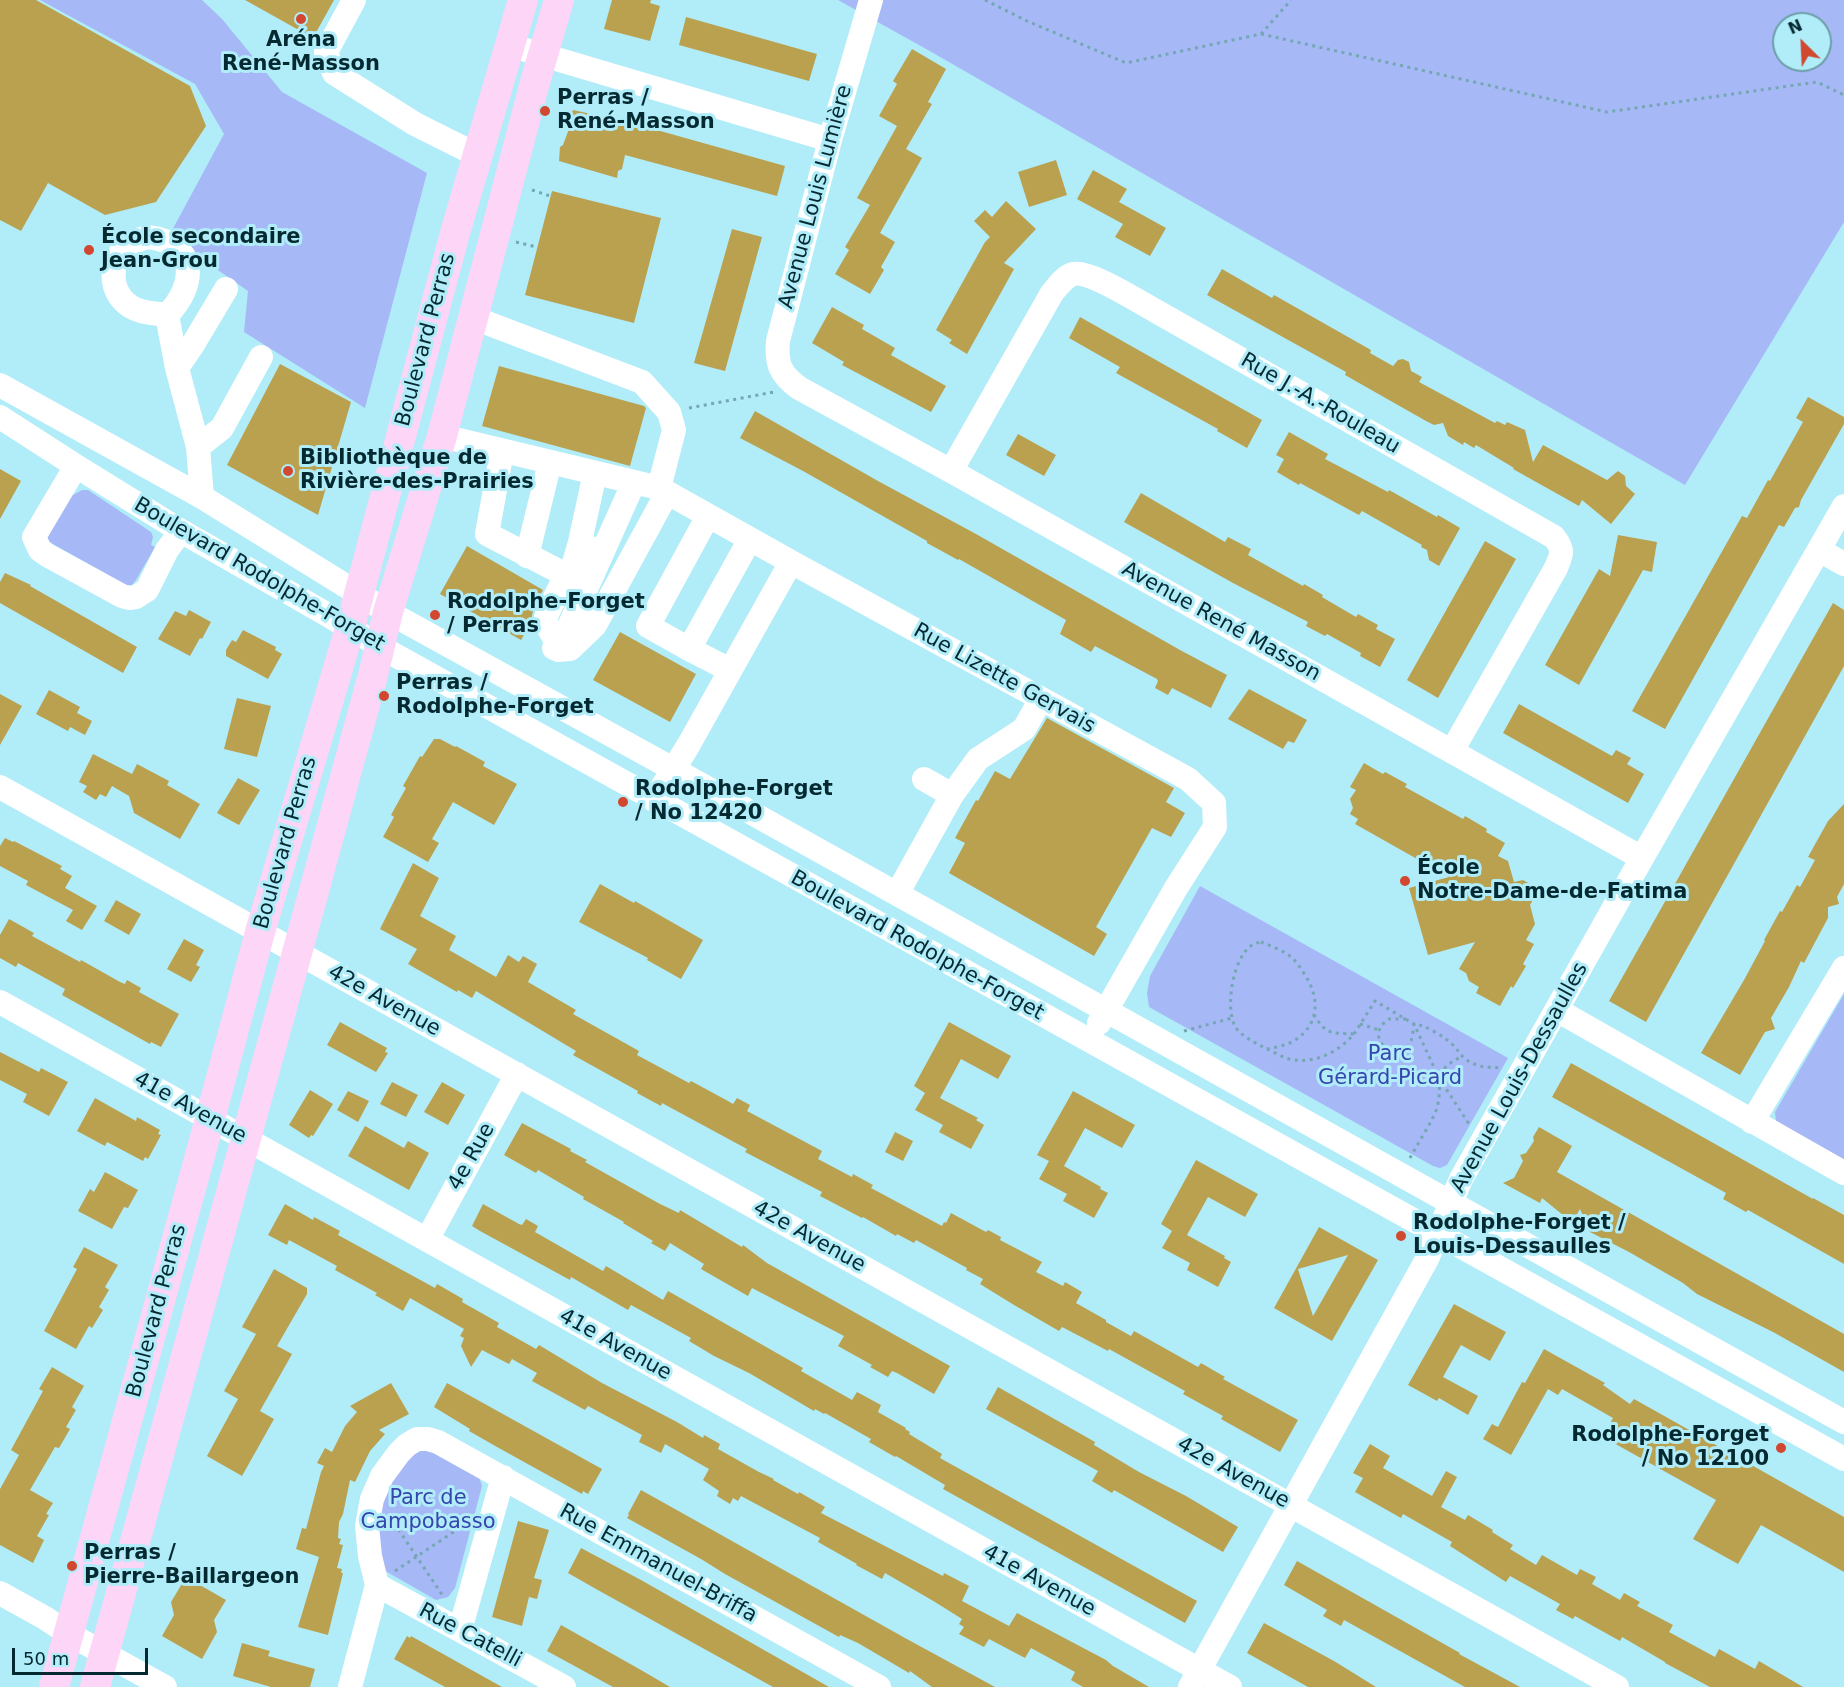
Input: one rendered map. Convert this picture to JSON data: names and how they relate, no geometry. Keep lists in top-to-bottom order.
{
  "streets": {
    "main road": ["Boulevard Perras"],
    "street": [
      "Avenue Louis Lumière",
      "Rue J.-A.-Rouleau",
      "Boulevard Rodolphe-Forget",
      "Avenue René Masson",
      "Rue Lizette Gervais",
      "42e Avenue",
      "Avenue Louis-Dessaulles",
      "41e Avenue",
      "4e Rue",
      "Rue Emmanuel-Briffa",
      "Rue Catelli"
    ]
  },
  "crossings": [
    ["Avenue Louis Lumière", "Avenue René Masson"],
    ["Boulevard Perras", "Boulevard Rodolphe-Forget"],
    ["Boulevard Perras", "Rue Lizette Gervais"],
    ["Boulevard Perras", "42e Avenue"],
    ["Boulevard Perras", "41e Avenue"],
    ["Rue J.-A.-Rouleau", "Avenue René Masson"],
    ["Boulevard Rodolphe-Forget", "Rue Lizette Gervais"],
    ["Boulevard Rodolphe-Forget", "Avenue Louis-Dessaulles"],
    ["Avenue René Masson", "Avenue Louis-Dessaulles"],
    ["42e Avenue", "Avenue Louis-Dessaulles"],
    ["42e Avenue", "4e Rue"],
    ["Avenue Louis-Dessaulles", "41e Avenue"],
    ["41e Avenue", "4e Rue"]
  ],
  "parks": ["Parc Gérard-Picard", "Parc de Campobasso"],
  "places": [
    "Aréna René-Masson",
    "Perras / René-Masson",
    "École secondaire Jean-Grou",
    "Bibliothèque de Rivière-des-Prairies",
    "Rodolphe-Forget / Perras",
    "Perras / Rodolphe-Forget",
    "Rodolphe-Forget / No 12420",
    "École Notre-Dame-de-Fatima",
    "Rodolphe-Forget / Louis-Dessaulles",
    "Rodolphe-Forget / No 12100",
    "Perras / Pierre-Baillargeon"
  ],
  "scale_bar": "50 m",
  "north": "top left"
}
